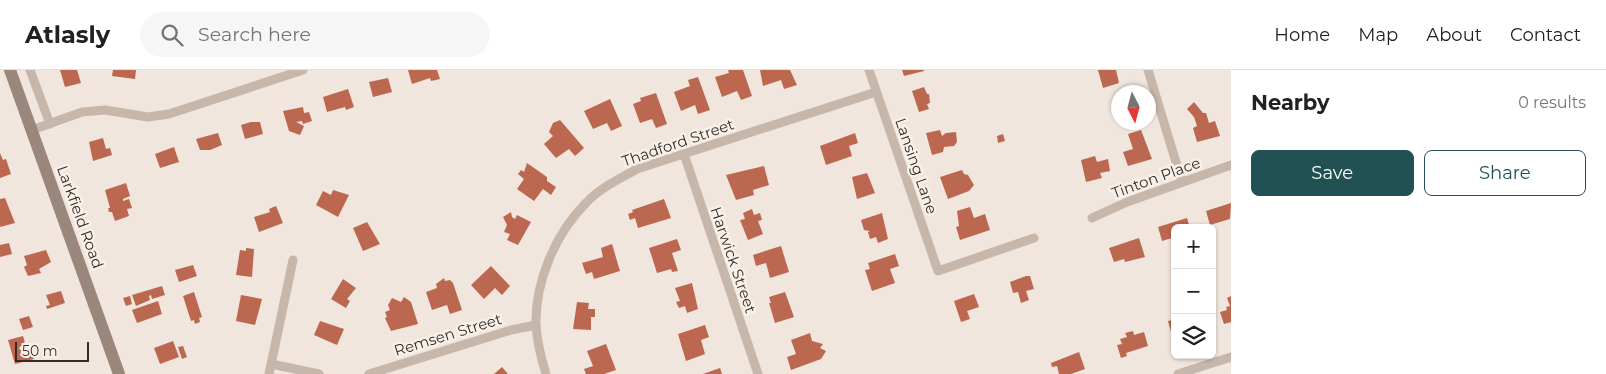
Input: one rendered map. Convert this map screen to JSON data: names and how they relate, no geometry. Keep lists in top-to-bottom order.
{
  "streets": {
    "main road": ["Larkfield Road"],
    "street": [
      "Thadford Street",
      "Lansing Lane",
      "Tinton Place",
      "Harwick Street",
      "Remsen Street"
    ]
  },
  "crossings": [
    ["Thadford Street", "Lansing Lane"],
    ["Thadford Street", "Harwick Street"],
    ["Thadford Street", "Remsen Street"]
  ],
  "scale_bar": "50 m",
  "north": "bottom",
  "page": {
    "header": "Atlasly",
    "search": "Search here",
    "nav": [
      "Home",
      "Map",
      "About",
      "Contact"
    ],
    "heading": ["Nearby", "0 results"],
    "buttons": ["Save", "Share"],
    "map_buttons": ["+", "−"],
    "scale": "50 m"
  }
}
